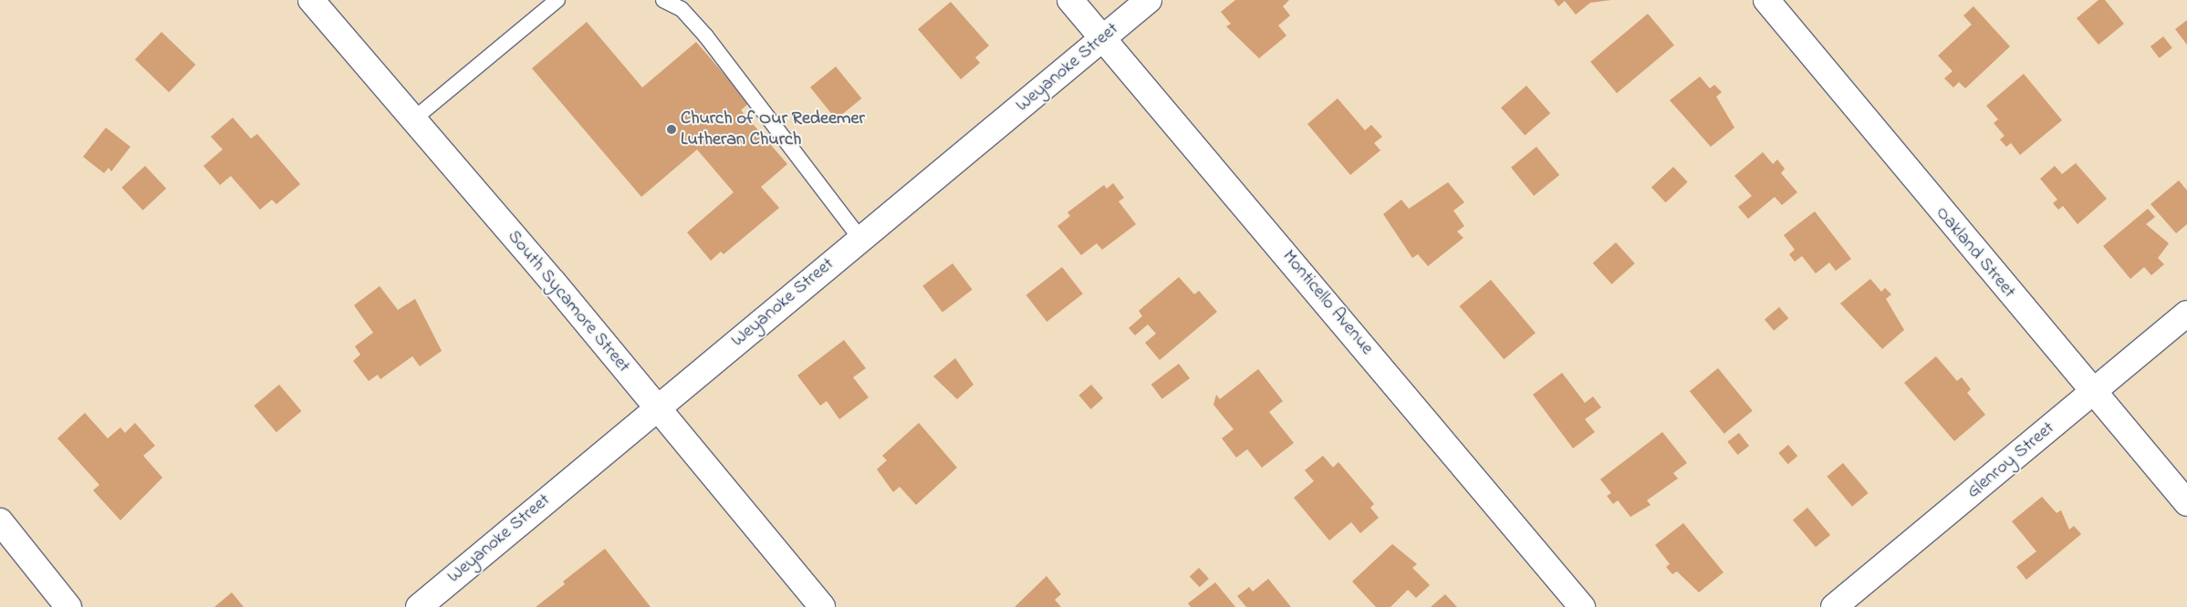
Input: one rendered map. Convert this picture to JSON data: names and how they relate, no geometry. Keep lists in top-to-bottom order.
{
  "streets": {
    "street": [
      "Weyanoke Street",
      "Oakland Street",
      "South Sycamore Street",
      "Monticello Avenue",
      "Glenroy Street"
    ]
  },
  "crossings": [
    ["Weyanoke Street", "South Sycamore Street"],
    ["Weyanoke Street", "Monticello Avenue"],
    ["Oakland Street", "Glenroy Street"]
  ],
  "places": ["Church of Our Redeemer Lutheran Church"]
}
